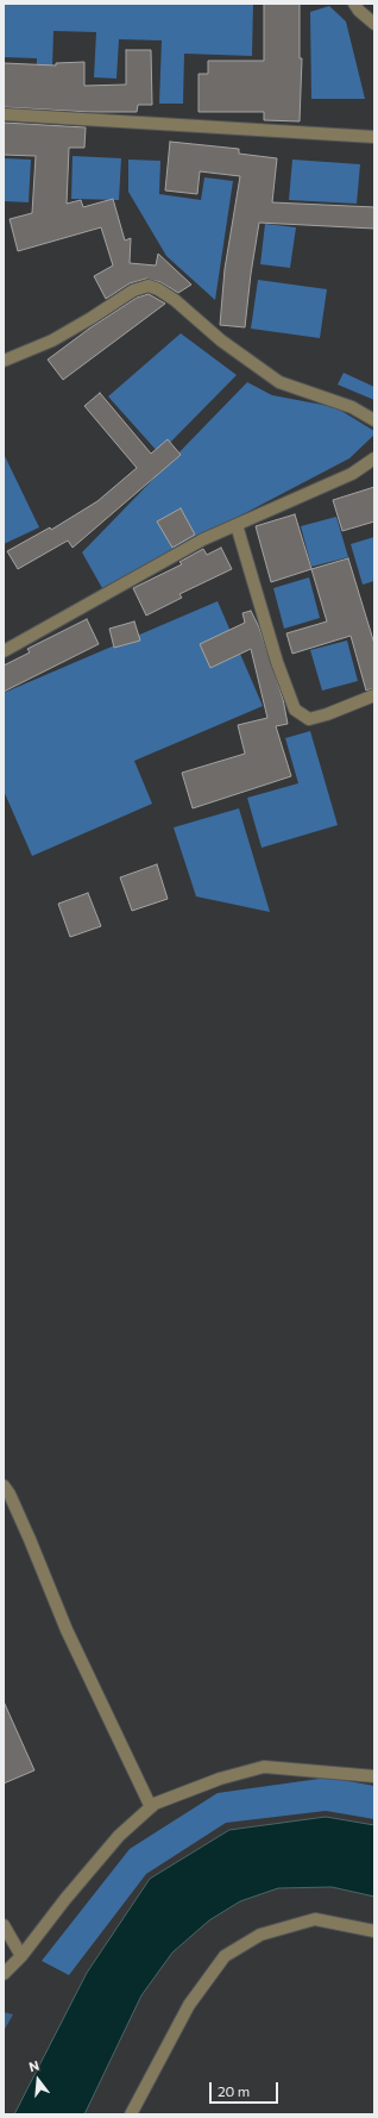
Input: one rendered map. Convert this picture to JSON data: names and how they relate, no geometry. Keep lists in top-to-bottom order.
{
  "scale_bar": "20 m",
  "north": "top"
}
